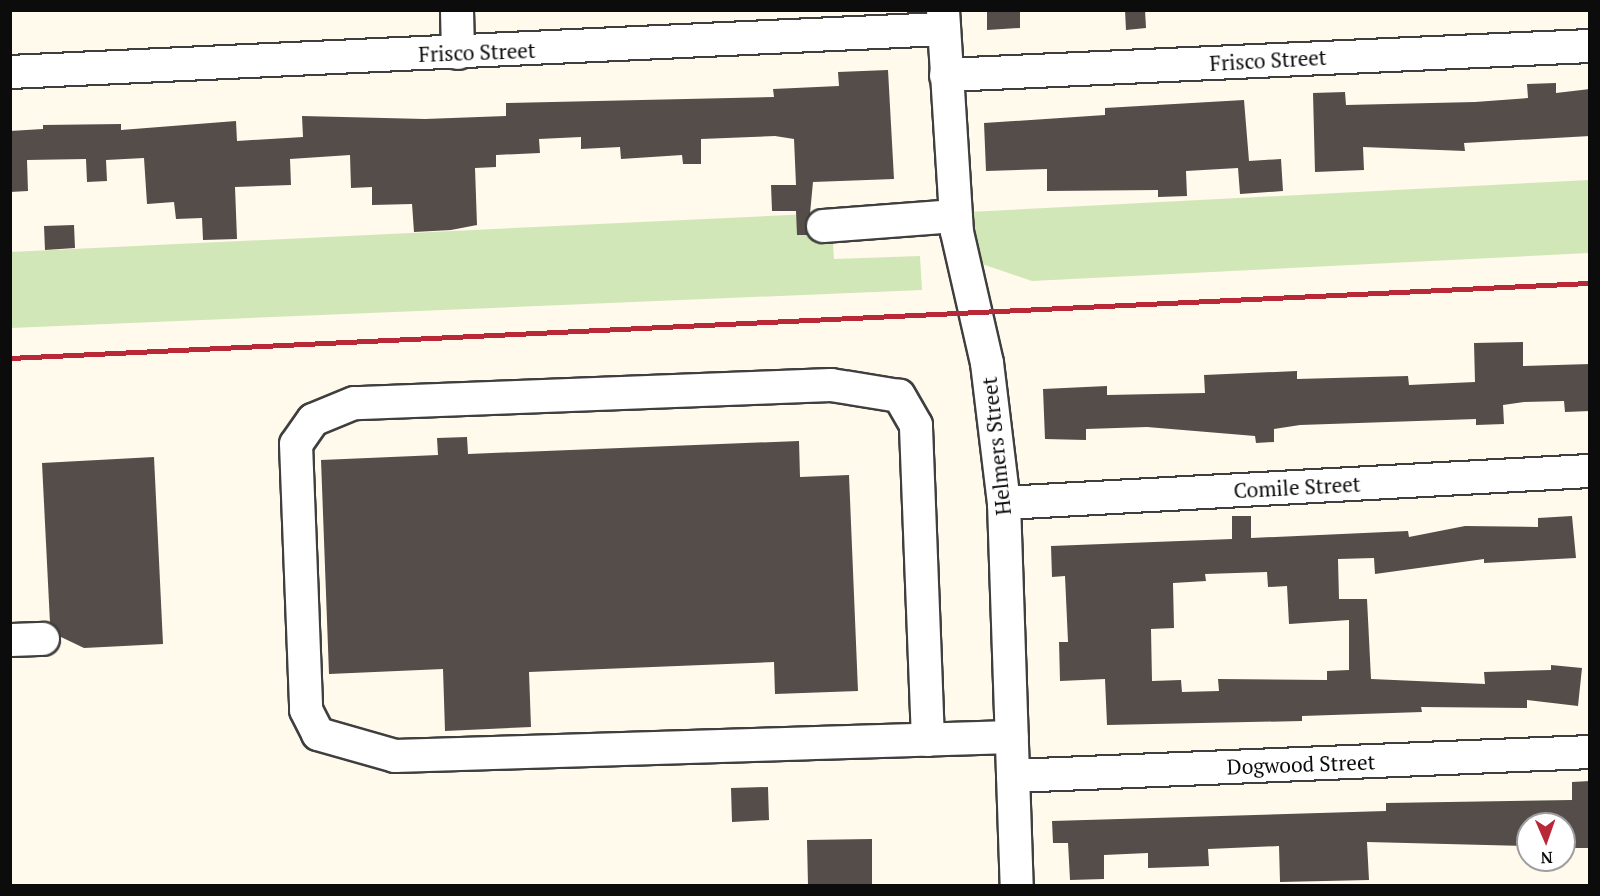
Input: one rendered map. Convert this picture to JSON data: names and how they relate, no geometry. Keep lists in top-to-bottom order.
{
  "streets": {
    "street": [
      "Frisco Street",
      "Helmers Street",
      "Comile Street",
      "Dogwood Street"
    ]
  },
  "crossings": [
    ["Frisco Street", "Helmers Street"],
    ["Helmers Street", "Comile Street"],
    ["Helmers Street", "Dogwood Street"]
  ],
  "north": "bottom"
}
